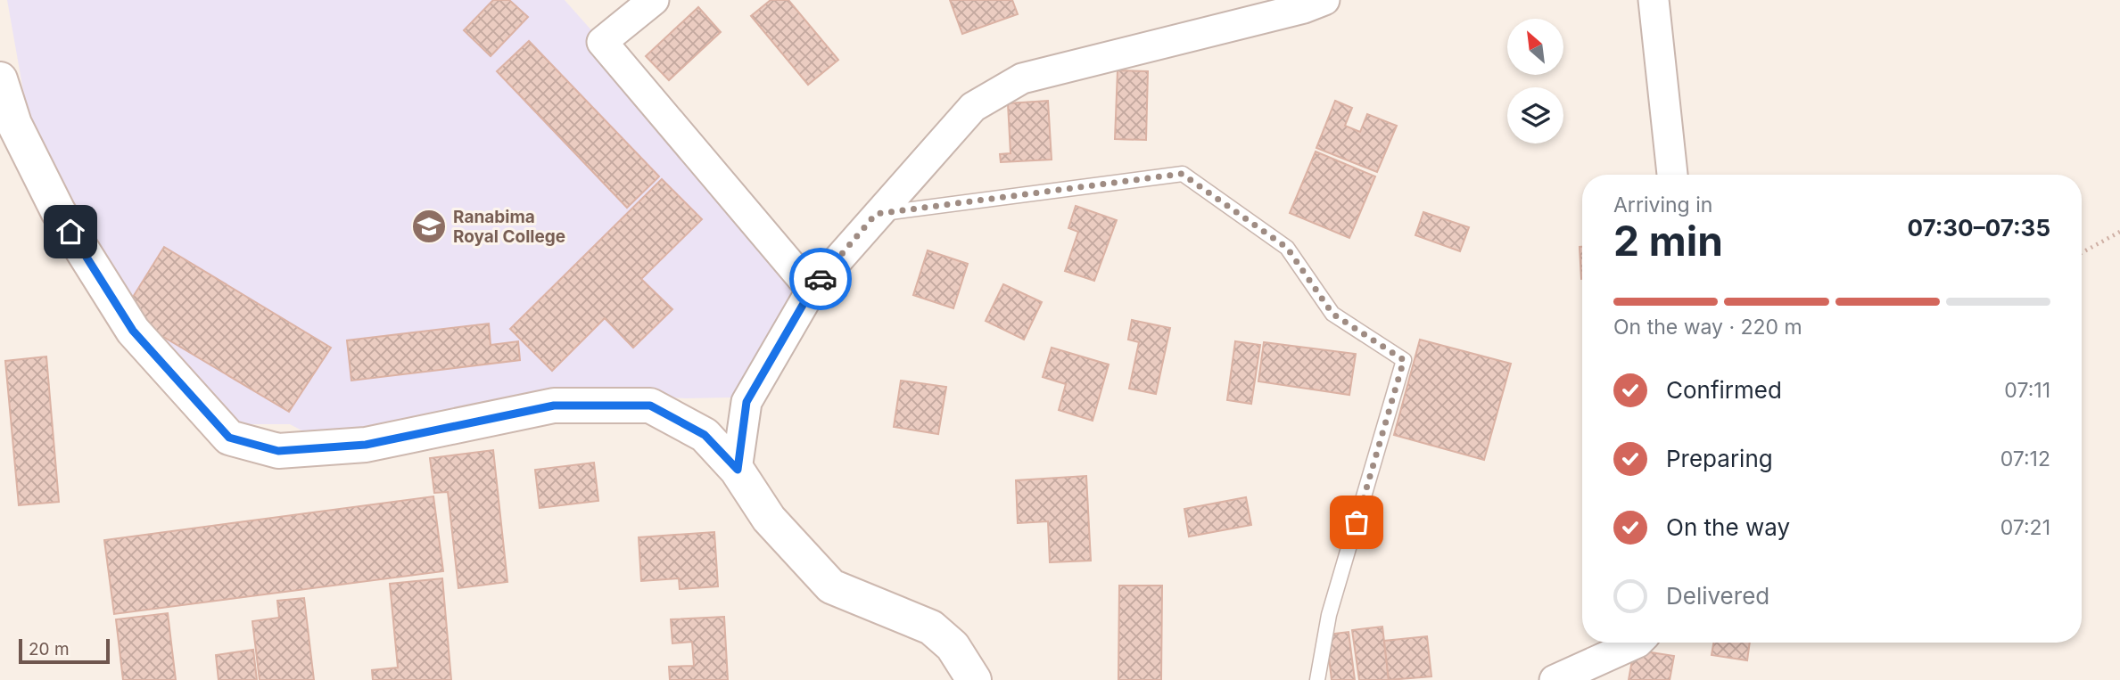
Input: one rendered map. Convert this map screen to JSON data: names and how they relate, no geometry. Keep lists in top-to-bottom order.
{
  "places": {
    "school or university": ["Ranabima Royal College"]
  },
  "scale_bar": "20 m",
  "north": "top left",
  "page": {
    "heading": ["2 min", "Arriving in", "07:30–07:35"],
    "bar": "On the way · 220 m",
    "list": [
      ["Confirmed", "07:11"],
      ["Preparing", "07:12"],
      ["On the way", "07:21"],
      "Delivered"
    ],
    "scale": "20 m"
  }
}
